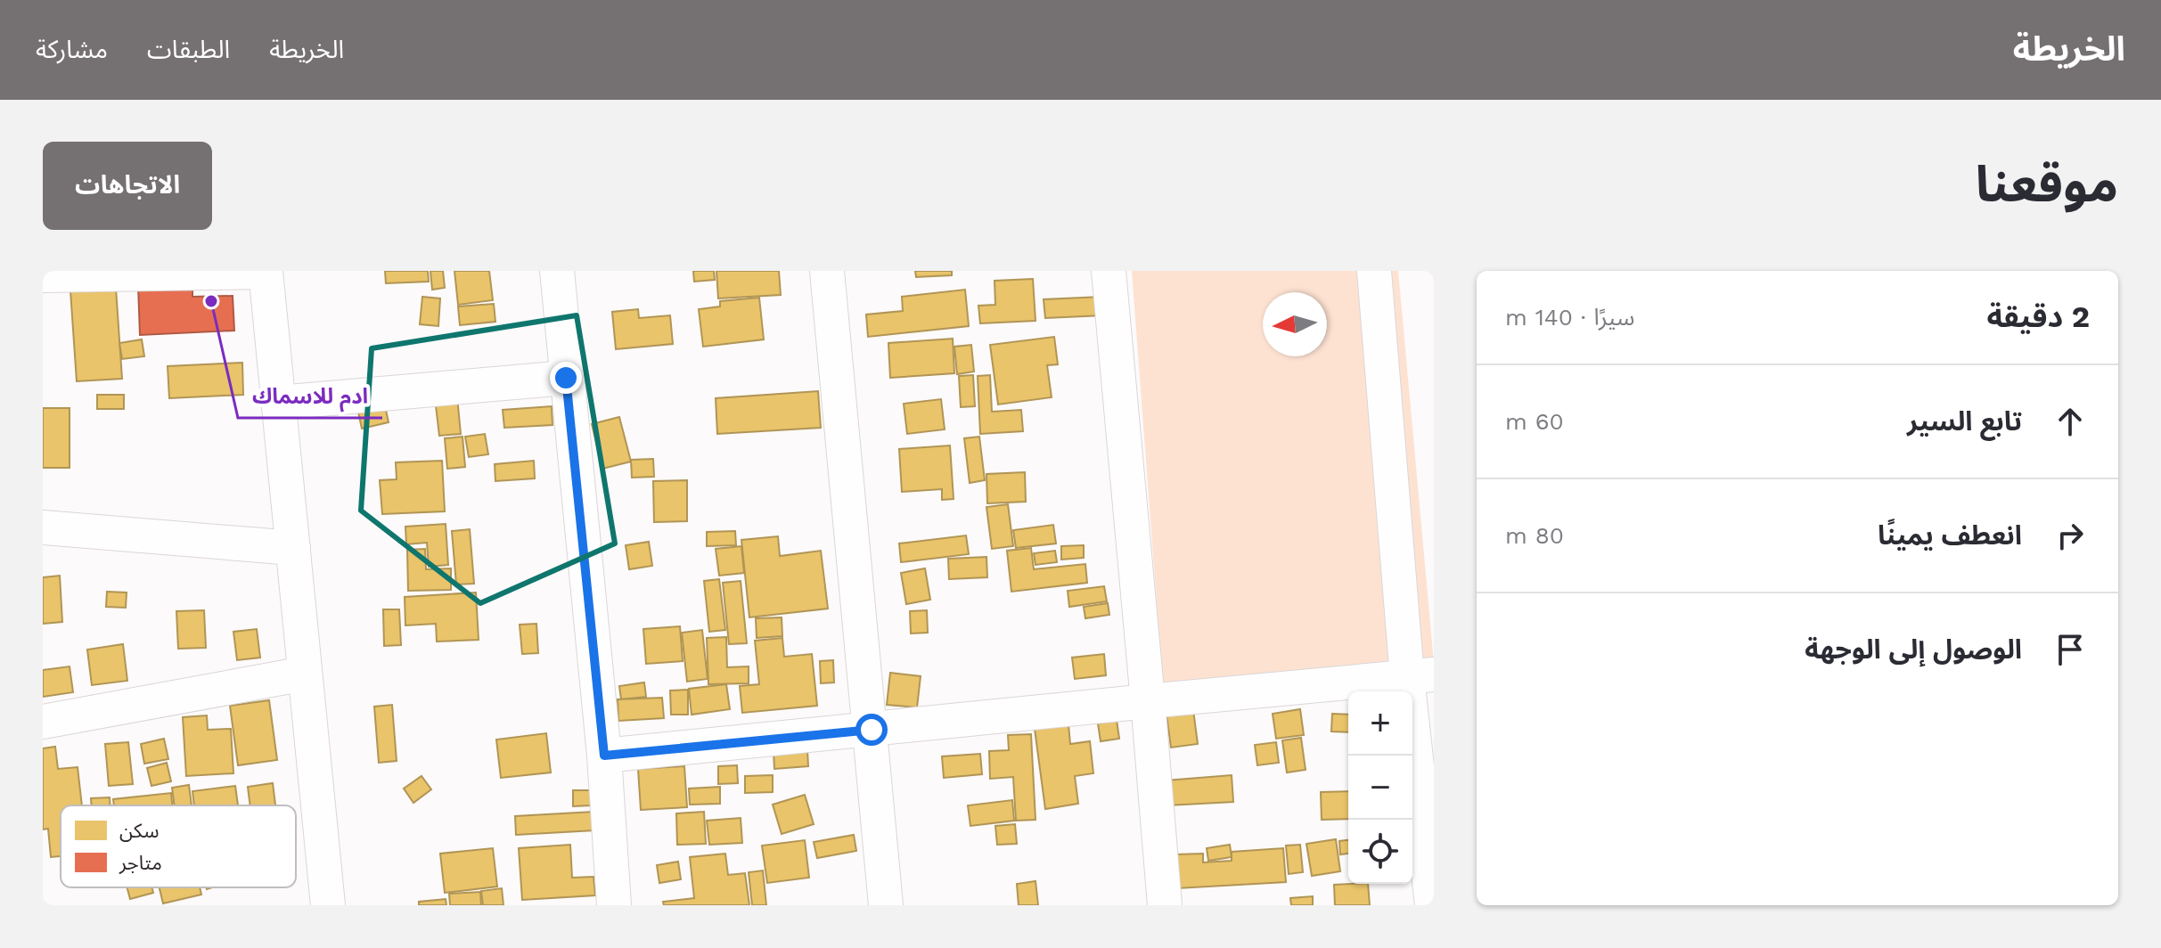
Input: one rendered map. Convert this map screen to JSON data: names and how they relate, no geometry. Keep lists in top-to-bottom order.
{
  "places": ["ادم للاسماك"],
  "legend": ["سكن", "متاجر"],
  "north": "left",
  "page": {
    "header": "الخريطة",
    "nav": ["الخريطة", "الطبقات", "مشاركة"],
    "title": "موقعنا",
    "buttons": "الاتجاهات",
    "heading": ["2 دقيقة", "سيرًا · 140 m"],
    "list": [
      ["تابع السير", "60 m"],
      ["انعطف يمينًا", "80 m"],
      "الوصول إلى الوجهة"
    ],
    "map_buttons": ["+", "−"]
  }
}
